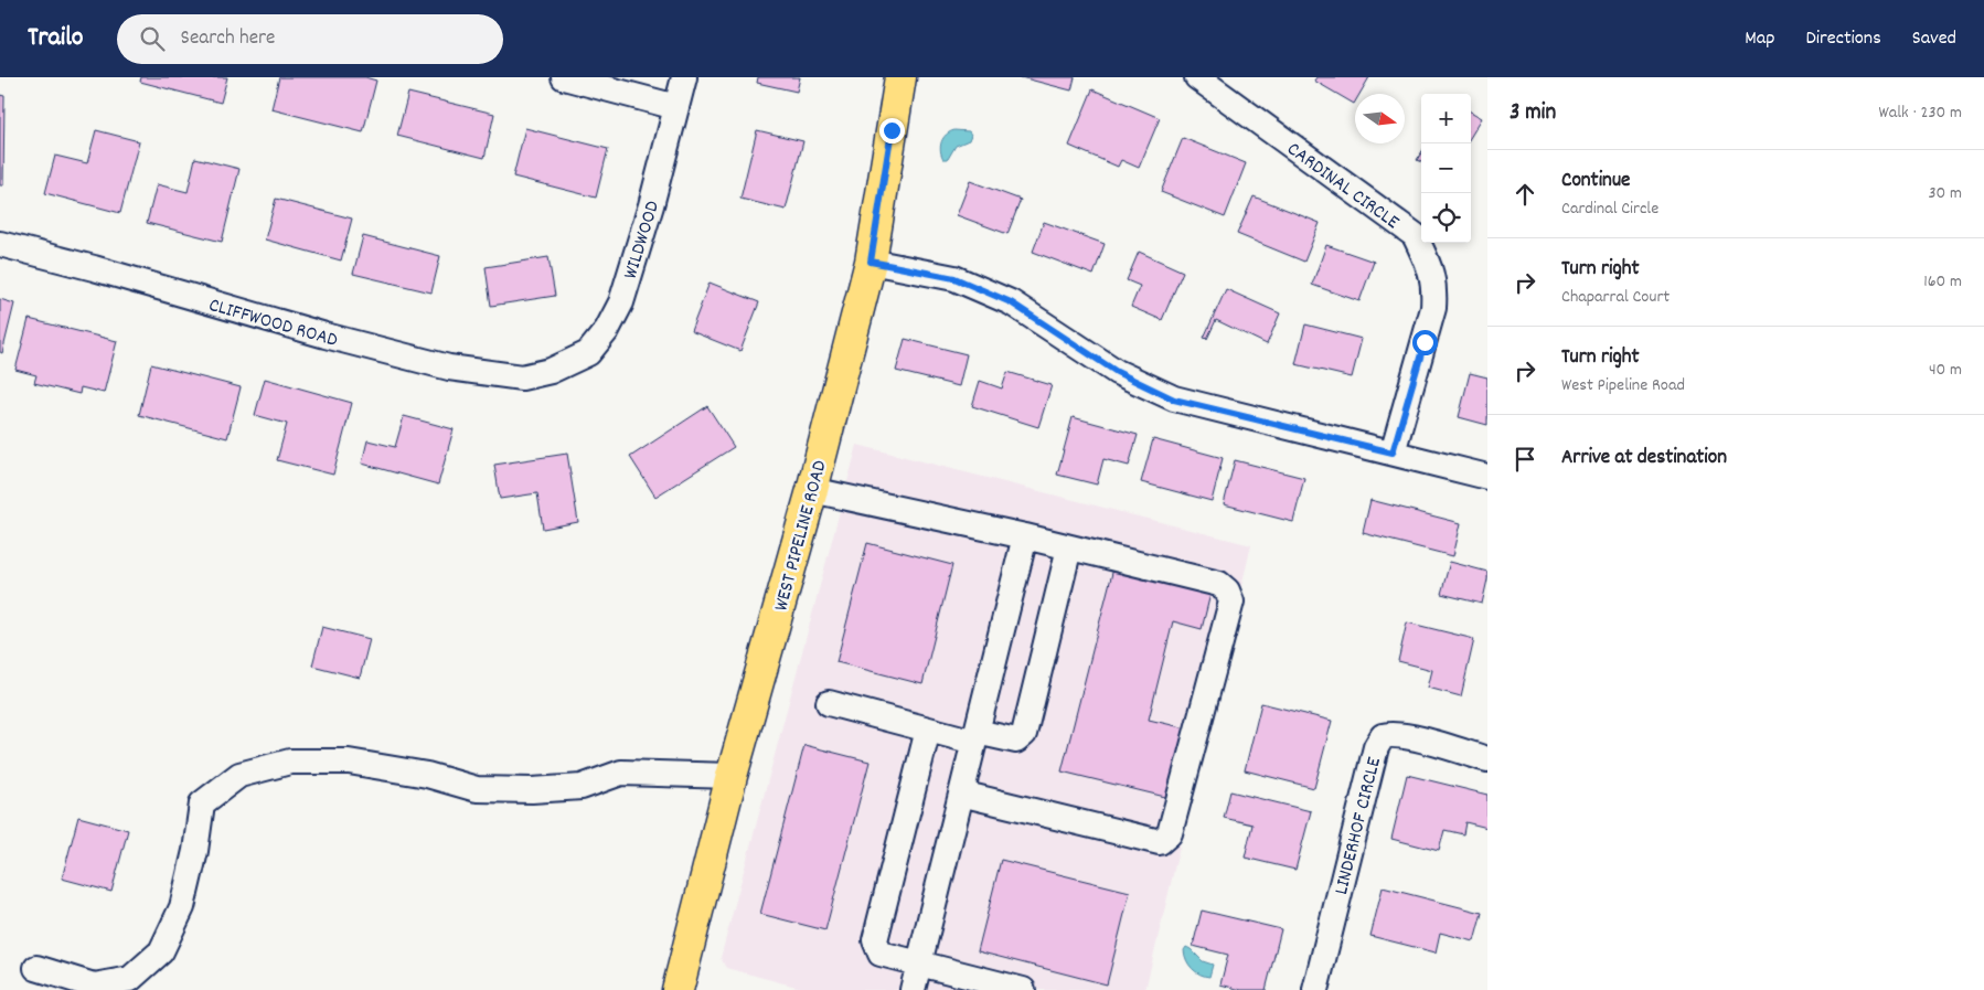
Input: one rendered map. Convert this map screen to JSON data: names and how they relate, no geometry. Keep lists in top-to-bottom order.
{
  "streets": {
    "main road": ["WEST PIPELINE ROAD"],
    "street": [
      "CARDINAL CIRCLE",
      "WILDWOOD",
      "CLIFFWOOD ROAD",
      "LINDERHOF CIRCLE"
    ]
  },
  "crossings": [
    ["WILDWOOD", "CLIFFWOOD ROAD"]
  ],
  "north": "right",
  "page": {
    "header": "Trailo",
    "search": "Search here",
    "nav": ["Map", "Directions", "Saved"],
    "heading": ["3 min", "Walk · 230 m"],
    "map_buttons": ["+", "−"],
    "list": [
      ["Continue", "Cardinal Circle", "30 m"],
      ["Turn right", "Chaparral Court", "160 m"],
      ["Turn right", "West Pipeline Road", "40 m"],
      "Arrive at destination"
    ]
  }
}
